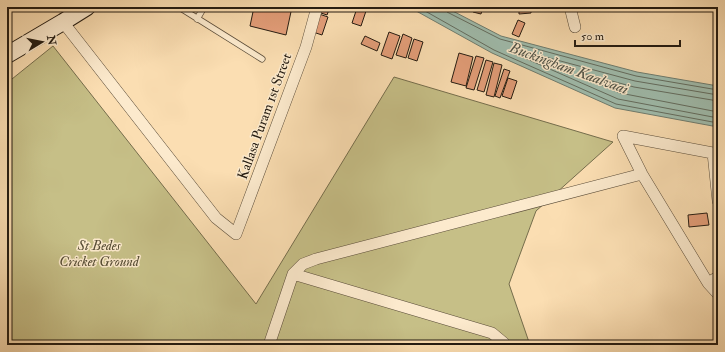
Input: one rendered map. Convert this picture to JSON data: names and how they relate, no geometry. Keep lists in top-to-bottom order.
{
  "streets": {
    "street": ["Kallasa Puram 1st Street"]
  },
  "water": ["Buckingham Kaalvaai"],
  "parks": ["St Bedes Cricket Ground"],
  "scale_bar": "50 m",
  "north": "right"
}
